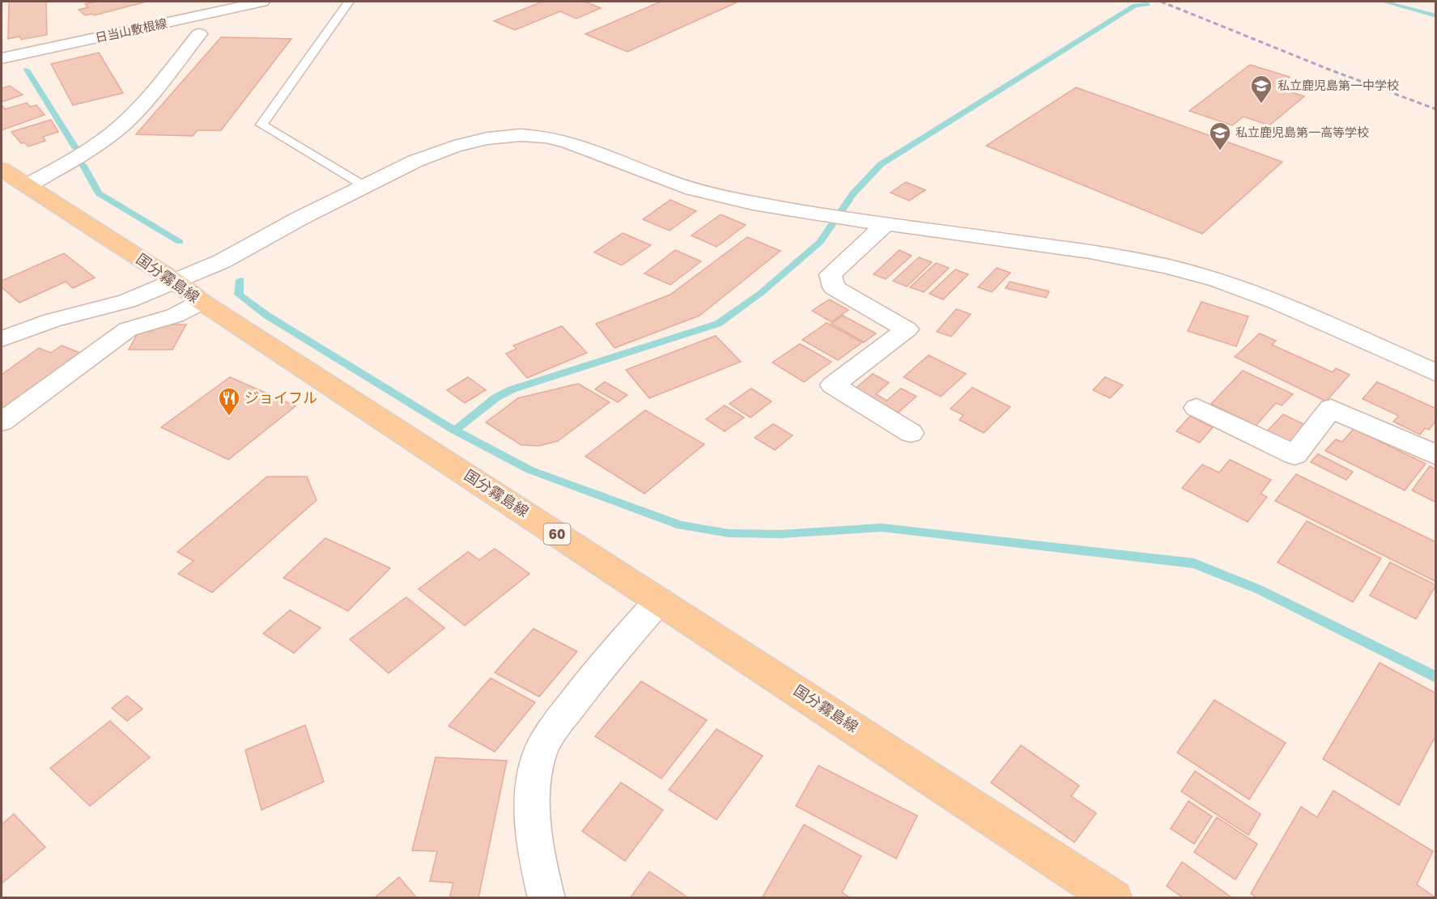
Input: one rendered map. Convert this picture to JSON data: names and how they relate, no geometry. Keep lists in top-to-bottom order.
{
  "streets": {
    "main road": ["国分霧島線", "60"],
    "street": ["日当山敷根線"]
  },
  "places": {
    "school or university": ["私立鹿児島第一中学校", "私立鹿児島第一高等学校"],
    "restaurant": ["ジョイフル"]
  }
}
